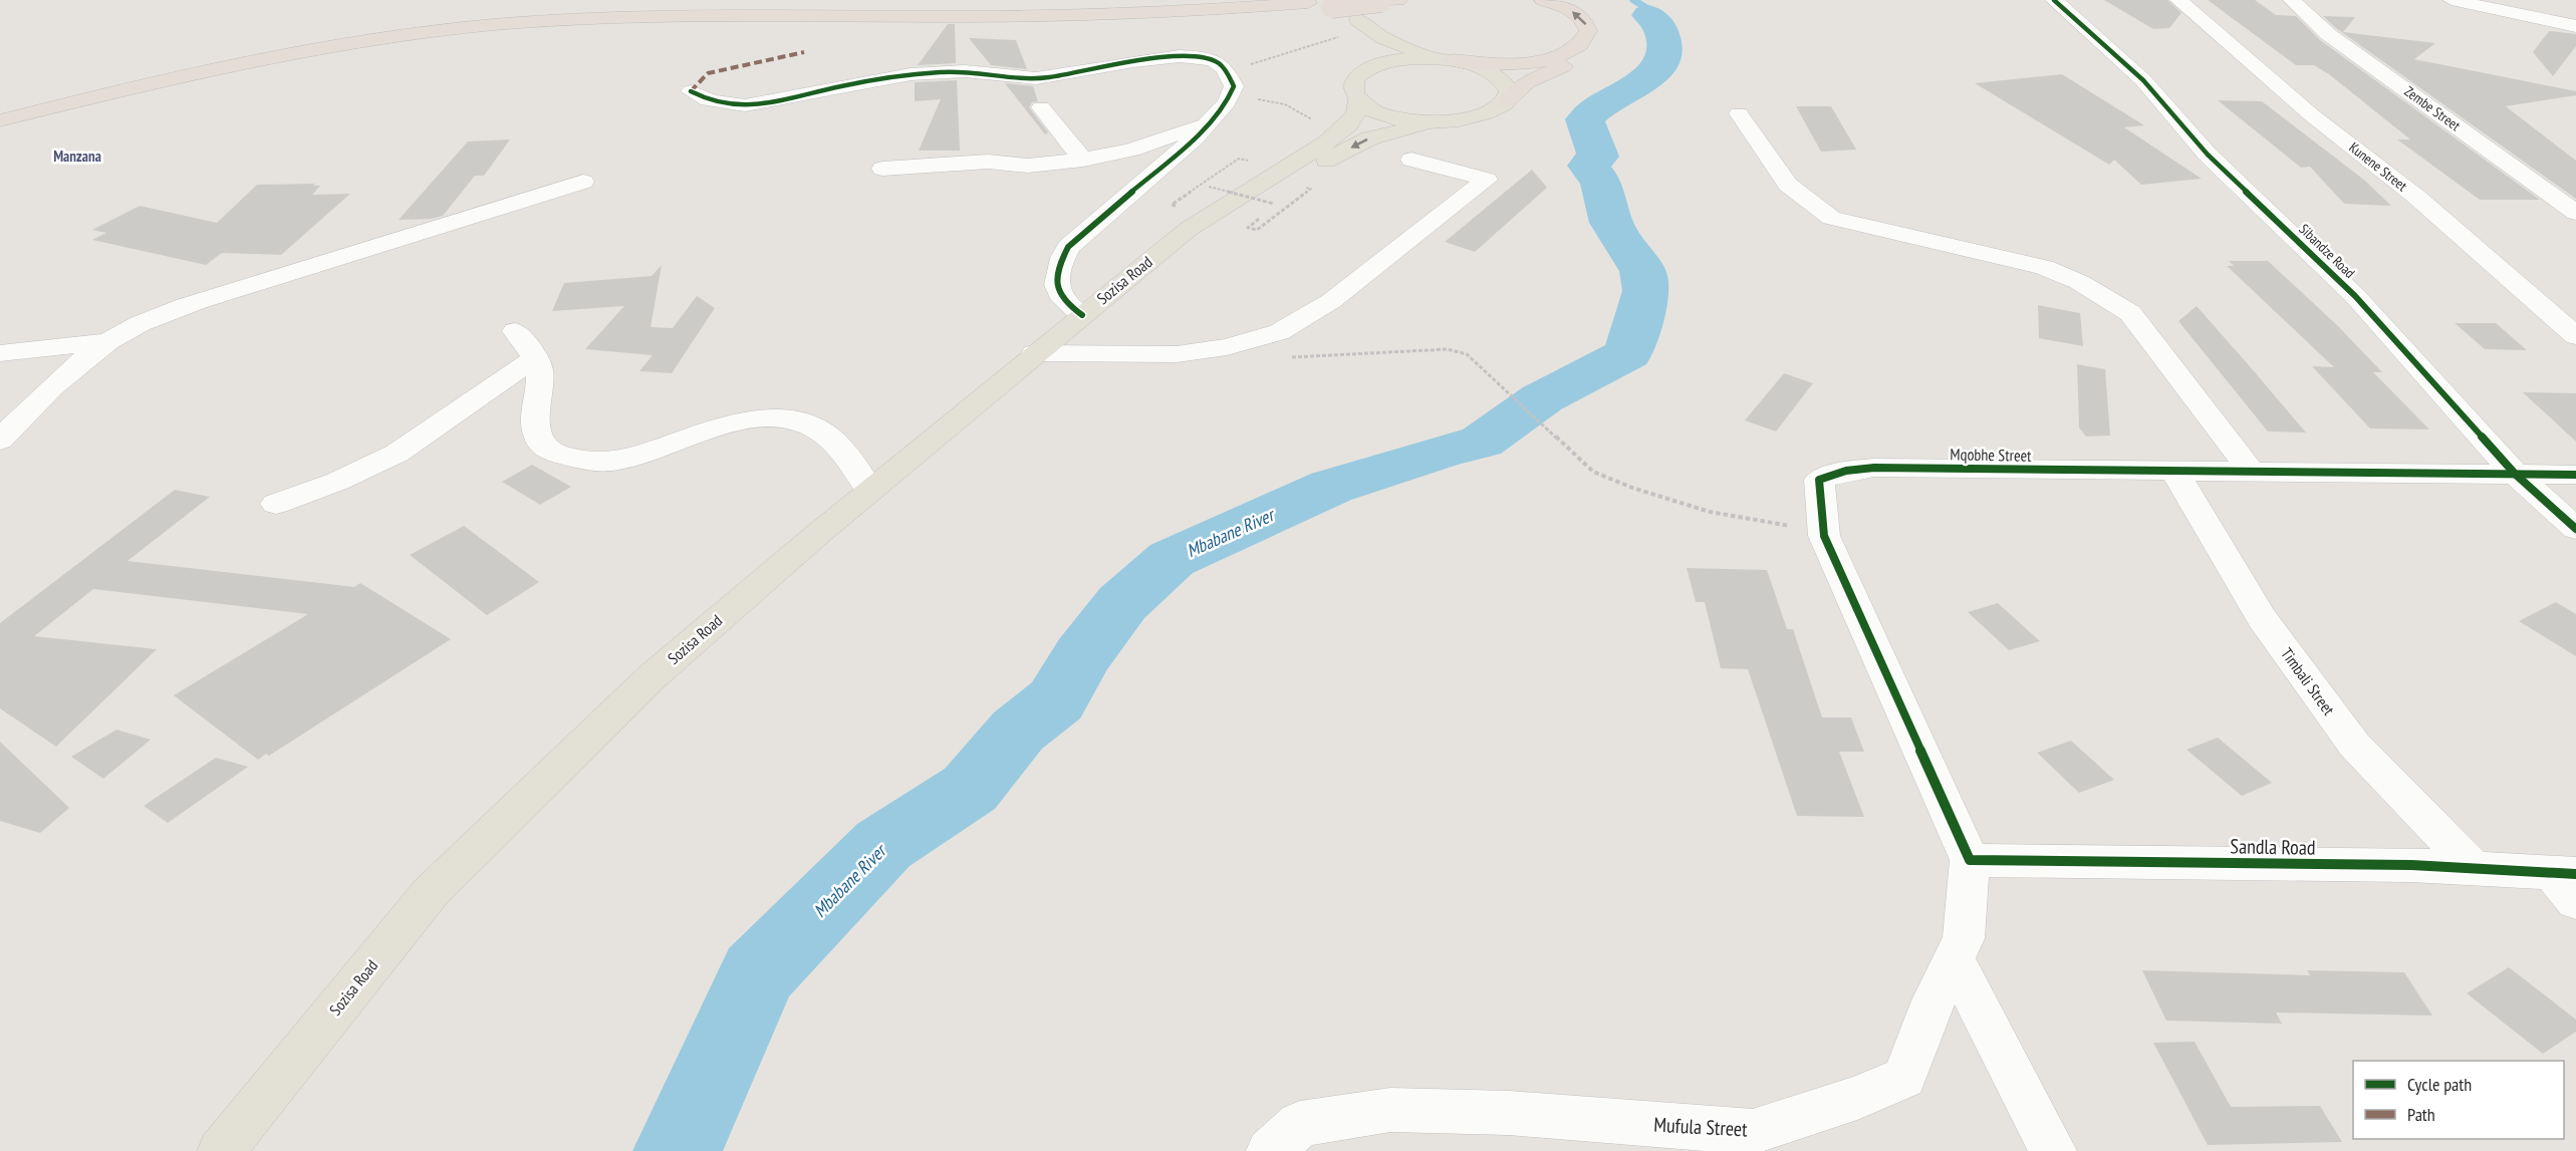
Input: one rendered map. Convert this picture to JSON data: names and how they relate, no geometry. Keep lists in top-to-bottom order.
{
  "streets": {
    "main road": ["Sozisa Road"],
    "street": [
      "Zembe Street",
      "Kunene Street",
      "Sibandze Road",
      "Mqobhe Street",
      "Timbali Street",
      "Sandla Road",
      "Mufula Street"
    ]
  },
  "crossings": [
    ["Sibandze Road", "Mqobhe Street"],
    ["Mqobhe Street", "Timbali Street"],
    ["Mqobhe Street", "Sandla Road"],
    ["Mqobhe Street", "Mufula Street"],
    ["Timbali Street", "Sandla Road"],
    ["Sandla Road", "Mufula Street"]
  ],
  "districts": ["Manzana"],
  "water": ["Mbabane River"],
  "legend": ["Cycle path", "Path"]
}
